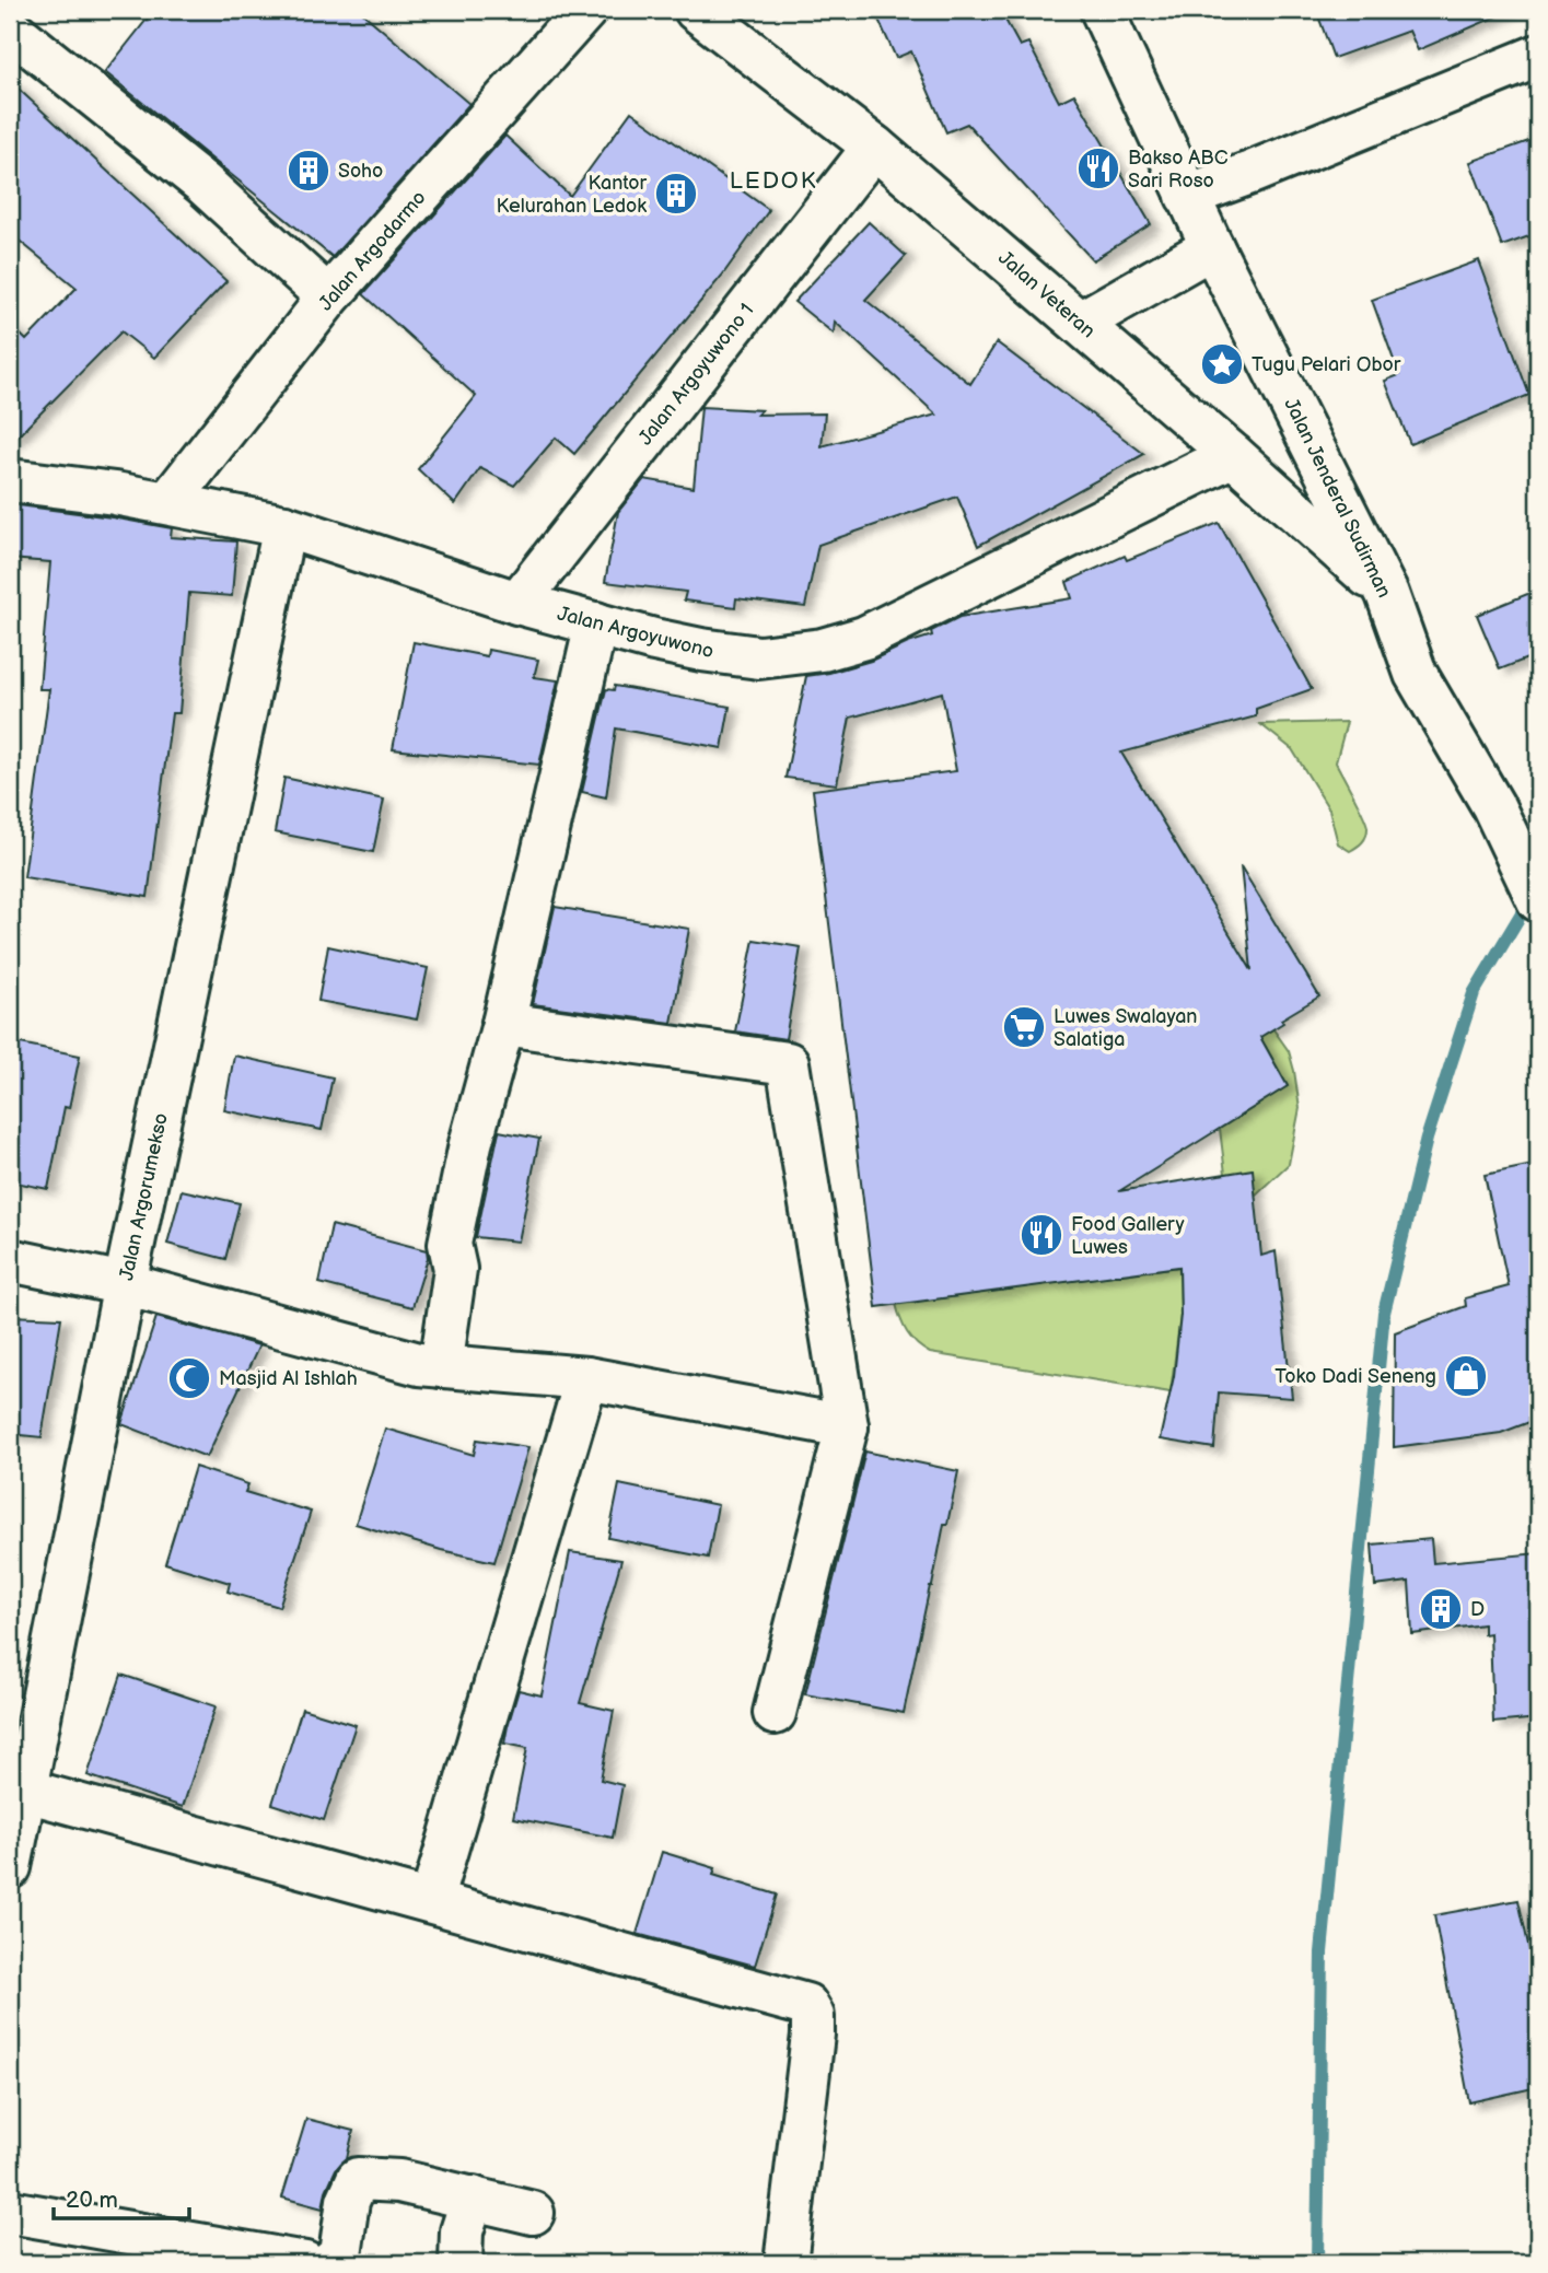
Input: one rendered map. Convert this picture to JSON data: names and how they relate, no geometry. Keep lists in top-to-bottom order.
{
  "streets": {
    "street": [
      "Jalan Argodarmo",
      "Jalan Veteran",
      "Jalan Argoyuwono 1",
      "Jalan Jenderal Sudirman",
      "Jalan Argoyuwono",
      "Jalan Argorumekso"
    ]
  },
  "crossings": [
    ["Jalan Argodarmo", "Jalan Argoyuwono"],
    ["Jalan Veteran", "Jalan Argoyuwono 1"],
    ["Jalan Veteran", "Jalan Jenderal Sudirman"],
    ["Jalan Veteran", "Jalan Argoyuwono"],
    ["Jalan Argoyuwono 1", "Jalan Argoyuwono"],
    ["Jalan Argoyuwono", "Jalan Argorumekso"]
  ],
  "districts": ["LEDOK"],
  "places": {
    "restaurant": ["Bakso ABC Sari Roso", "Food Gallery Luwes"],
    "building": ["Soho", "Kantor Kelurahan Ledok", "D"],
    "place": ["Tugu Pelari Obor"],
    "supermarket": ["Luwes Swalayan Salatiga"],
    "shop": ["Toko Dadi Seneng"],
    "mosque": ["Masjid Al Ishlah"]
  },
  "scale_bar": "20 m"
}
